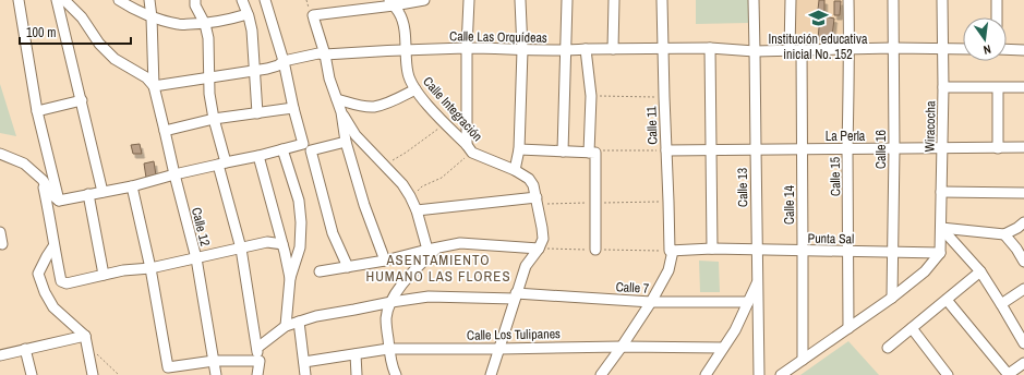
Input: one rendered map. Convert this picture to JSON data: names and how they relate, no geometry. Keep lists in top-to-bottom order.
{
  "streets": {
    "street": [
      "Calle Las Orquídeas",
      "Calle Integración",
      "Calle 11",
      "Wiracocha",
      "La Perla",
      "Calle 16",
      "Calle 15",
      "Calle 13",
      "Calle 14",
      "Calle 12",
      "Punta Sal",
      "Calle 7",
      "Calle Los Tulipanes"
    ]
  },
  "crossings": [
    ["Calle Las Orquídeas", "Calle Integración"],
    ["Calle Las Orquídeas", "Calle 11"],
    ["Calle Las Orquídeas", "Wiracocha"],
    ["Calle Las Orquídeas", "Calle 16"],
    ["Calle Las Orquídeas", "Calle 15"],
    ["Calle Las Orquídeas", "Calle 13"],
    ["Calle Las Orquídeas", "Calle 14"],
    ["Calle Las Orquídeas", "Calle 12"],
    ["Calle Integración", "Calle 7"],
    ["Calle Integración", "Calle Los Tulipanes"],
    ["Calle 11", "La Perla"],
    ["Calle 11", "Punta Sal"],
    ["Calle 11", "Calle 7"],
    ["Calle 11", "Calle Los Tulipanes"],
    ["Wiracocha", "La Perla"],
    ["Wiracocha", "Punta Sal"],
    ["La Perla", "Calle 16"],
    ["La Perla", "Calle 15"],
    ["La Perla", "Calle 13"],
    ["La Perla", "Calle 14"],
    ["Calle 16", "Punta Sal"],
    ["Calle 15", "Punta Sal"],
    ["Calle 13", "Punta Sal"],
    ["Calle 14", "Punta Sal"]
  ],
  "districts": ["ASENTAMIENTO HUMANO LAS FLORES"],
  "places": {
    "school or university": ["Institución educativa inicial No. 152"]
  },
  "scale_bar": "100 m",
  "north": "bottom"
}
